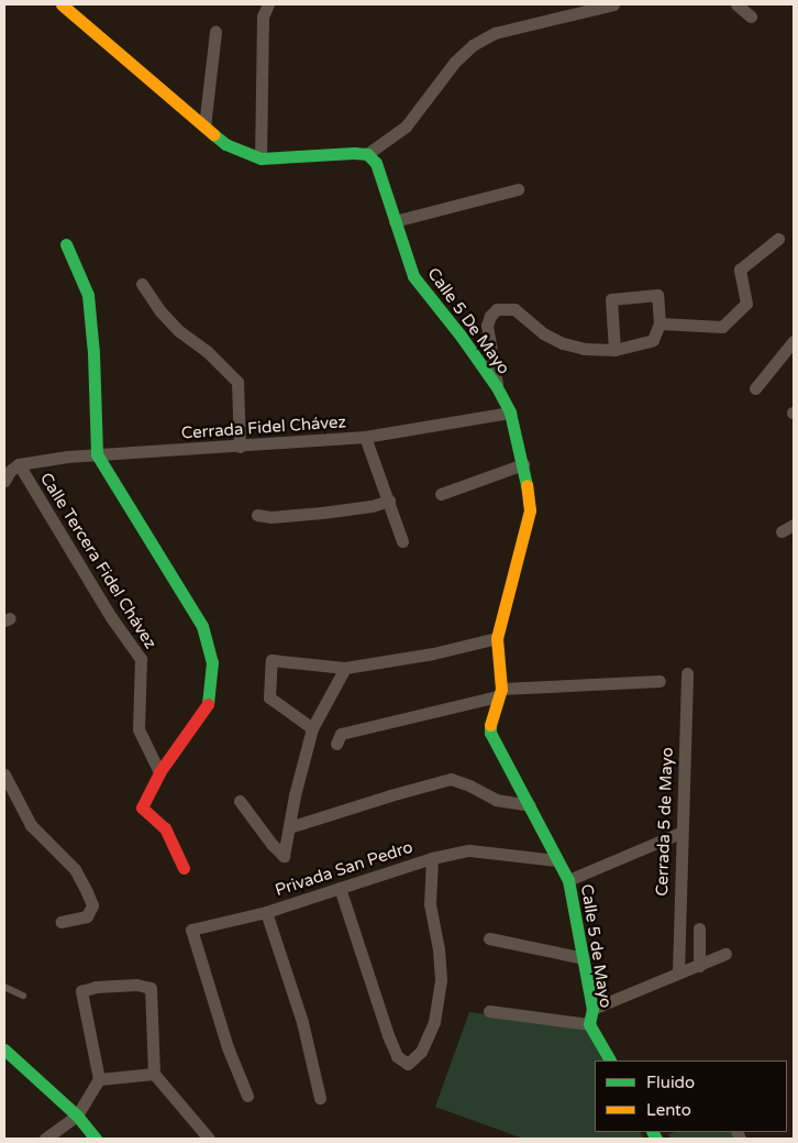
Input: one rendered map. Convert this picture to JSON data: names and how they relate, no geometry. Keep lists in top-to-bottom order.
{
  "streets": {
    "street": [
      "Calle 5 De Mayo",
      "Cerrada Fidel Chávez",
      "Calle Tercera Fidel Chávez",
      "Cerrada 5 de Mayo",
      "Privada San Pedro",
      "Calle 5 de Mayo"
    ]
  },
  "crossings": [
    ["Calle 5 De Mayo", "Cerrada Fidel Chávez"],
    ["Calle 5 De Mayo", "Calle 5 de Mayo"],
    ["Cerrada Fidel Chávez", "Calle Tercera Fidel Chávez"],
    ["Privada San Pedro", "Calle 5 de Mayo"]
  ],
  "legend": ["Fluido", "Lento"]
}
